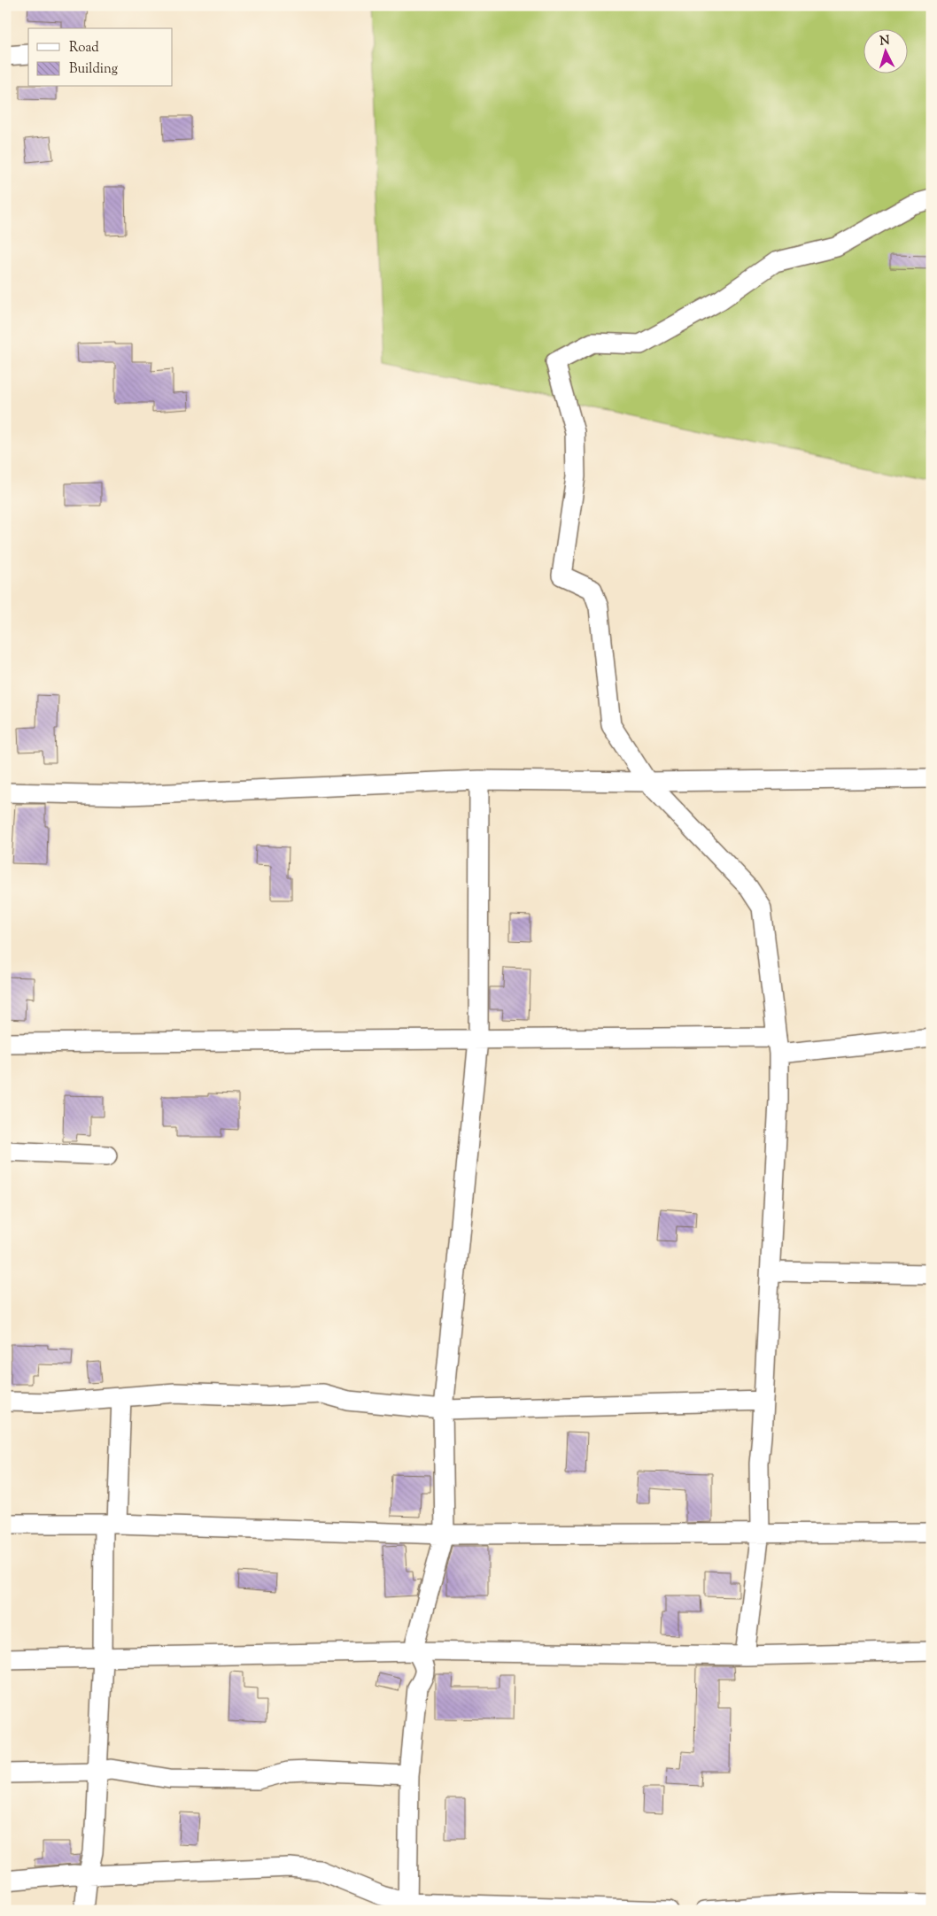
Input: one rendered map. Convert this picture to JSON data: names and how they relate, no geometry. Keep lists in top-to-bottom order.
{
  "legend": ["Road", "Building"],
  "north": "top"
}
